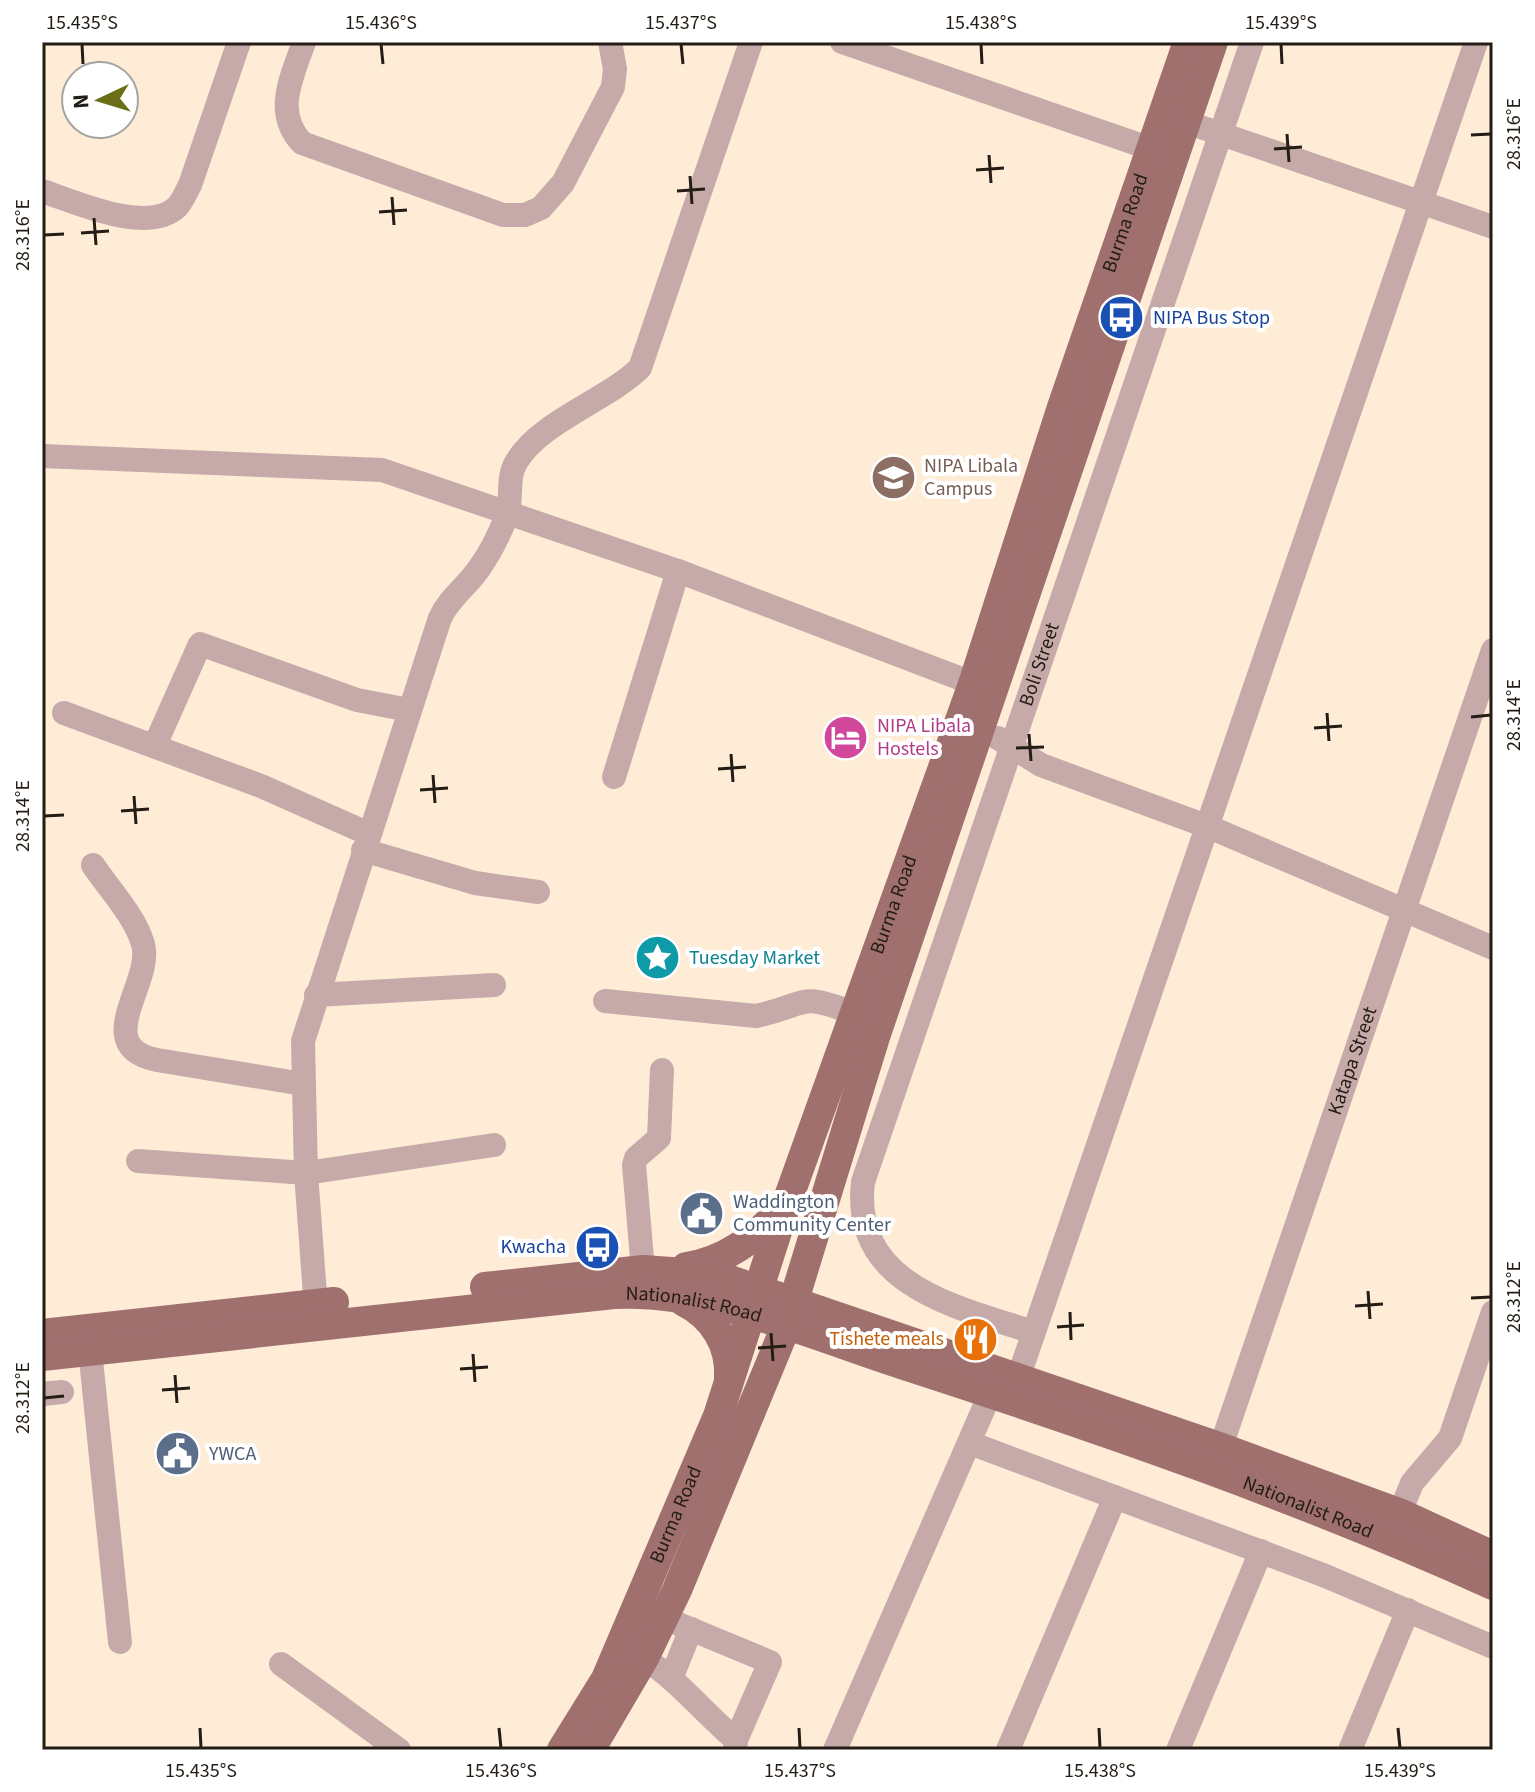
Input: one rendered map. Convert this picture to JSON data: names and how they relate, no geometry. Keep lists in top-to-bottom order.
{
  "streets": {
    "main road": ["Burma Road", "Nationalist Road"],
    "street": ["Boli Street", "Katapa Street"]
  },
  "crossings": [
    ["Burma Road", "Nationalist Road"],
    ["Katapa Street", "Nationalist Road"]
  ],
  "places": {
    "bus stop": ["NIPA Bus Stop", "Kwacha"],
    "school or university": ["NIPA Libala Campus"],
    "hotel": ["NIPA Libala Hostels"],
    "place": ["Tuesday Market"],
    "public building": ["Waddington Community Center", "YWCA"],
    "restaurant": ["Tishete meals"]
  },
  "north": "left",
  "coordinates": [
    "15.435°S",
    "15.436°S",
    "15.437°S",
    "15.438°S",
    "15.439°S",
    "28.316°E",
    "28.314°E",
    "28.312°E"
  ]
}
